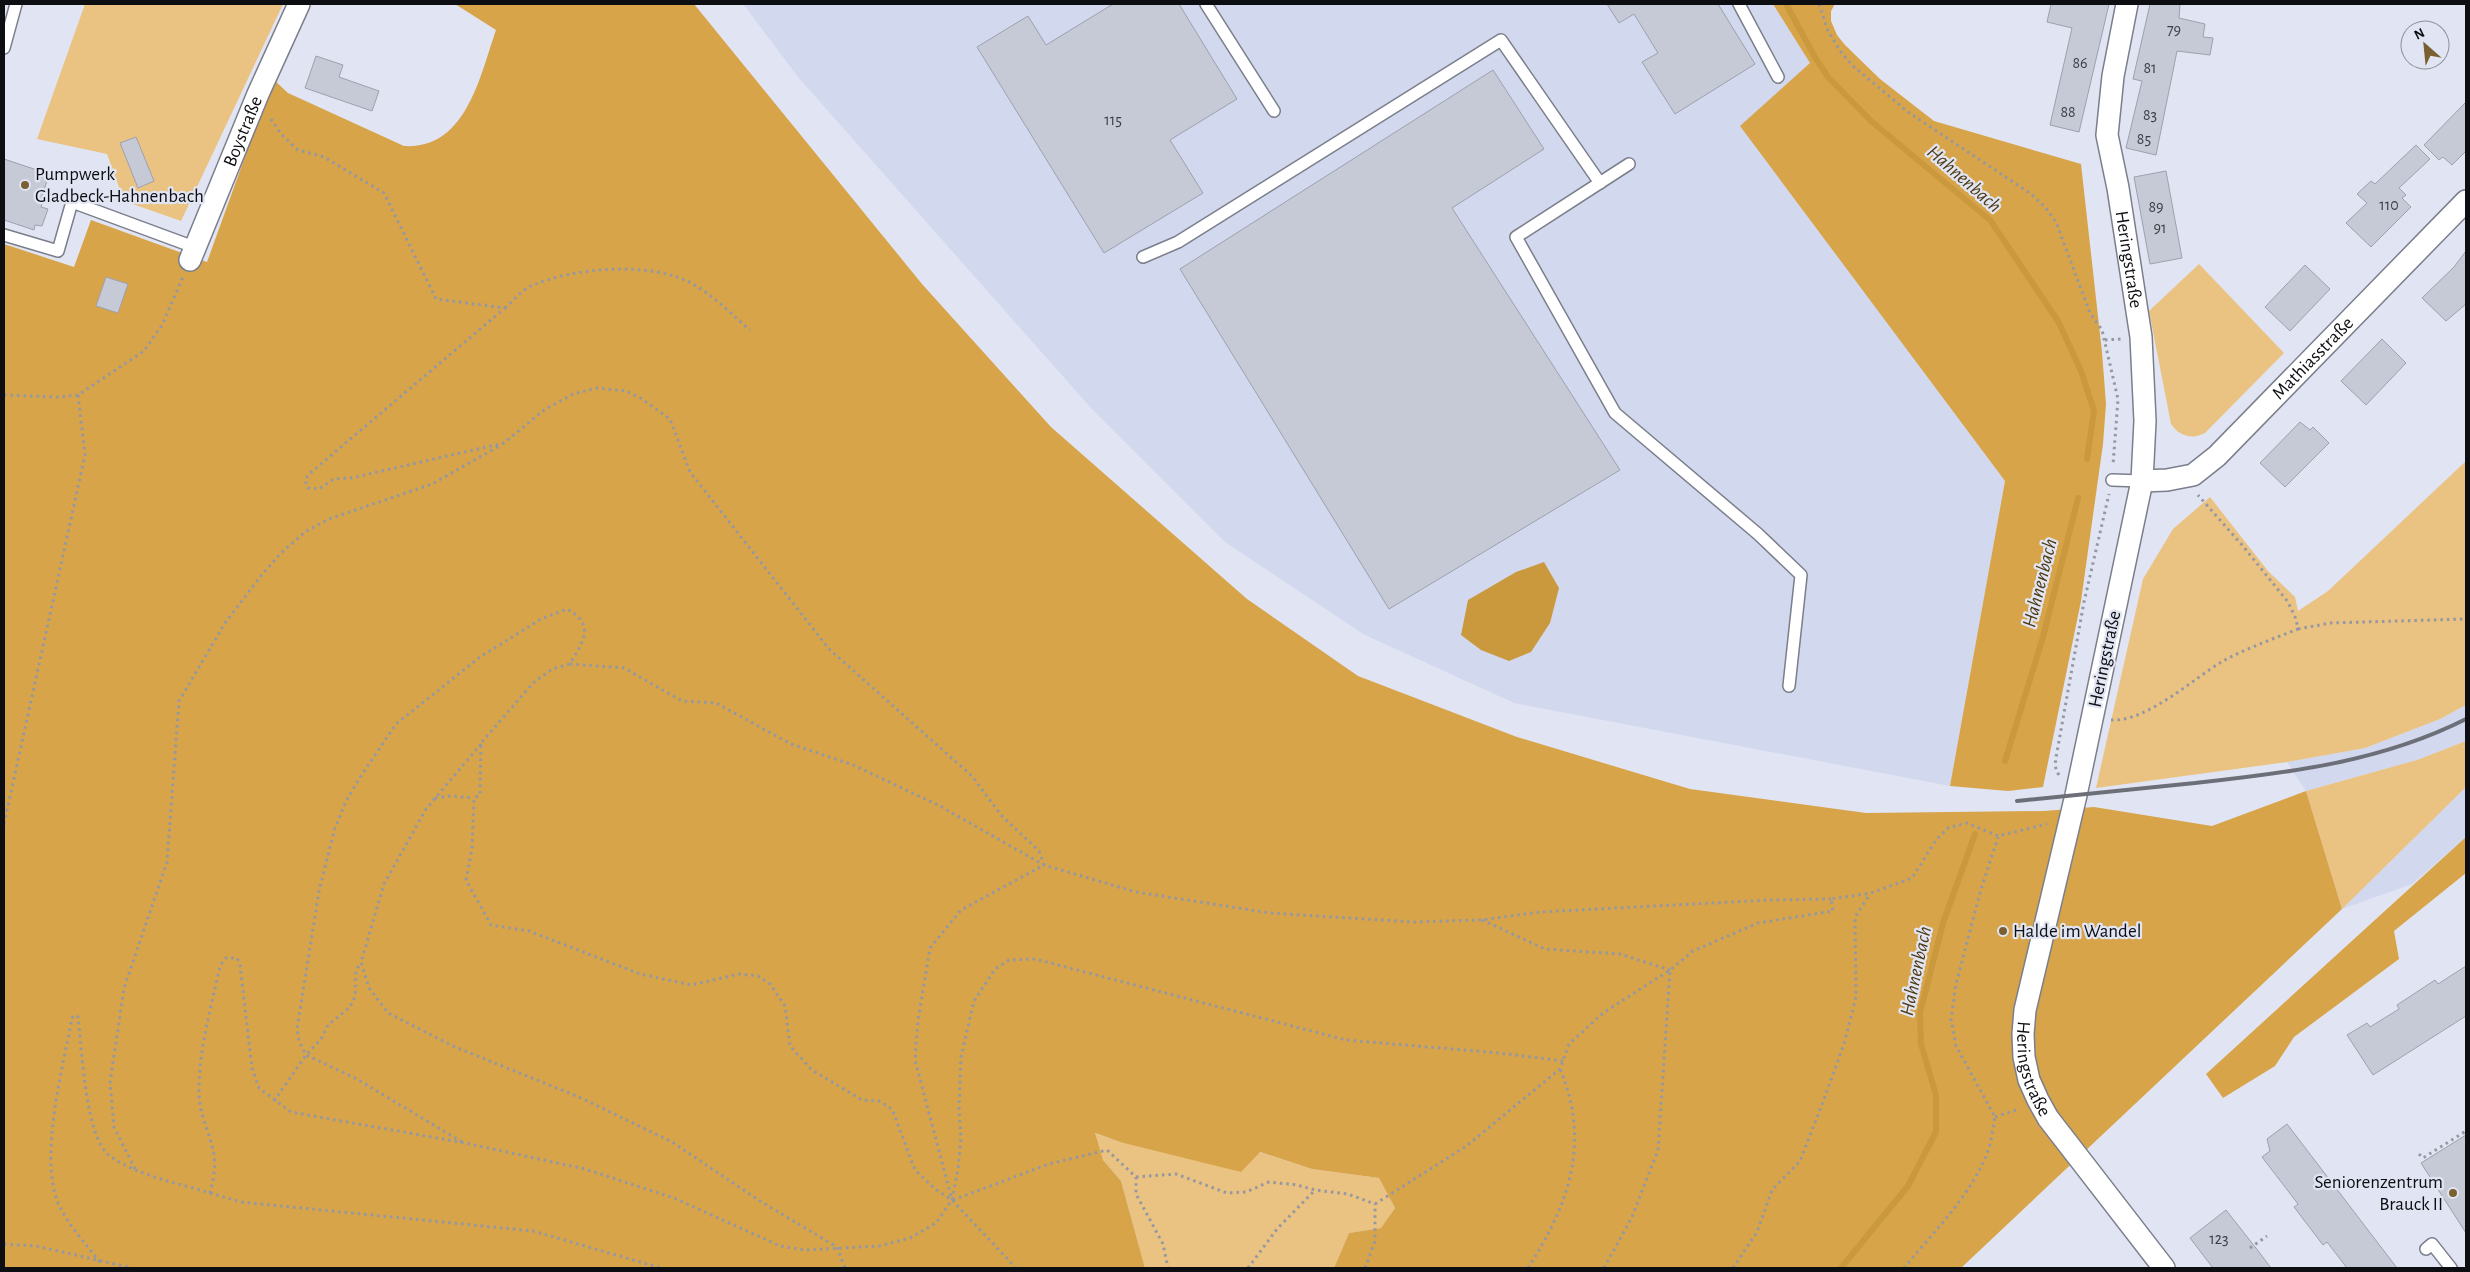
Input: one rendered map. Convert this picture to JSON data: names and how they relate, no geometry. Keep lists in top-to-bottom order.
{
  "streets": {
    "street": ["Boystraße", "Heringstraße", "Mathiasstraße"]
  },
  "crossings": [
    ["Heringstraße", "Mathiasstraße"]
  ],
  "water": ["Hahnenbach"],
  "places": ["Pumpwerk Gladbeck-Hahnenbach", "Halde im Wandel", "Seniorenzentrum Brauck II"],
  "house_numbers": [
    "79",
    "86",
    "81",
    "88",
    "83",
    "115",
    "85",
    "110",
    "89",
    "91",
    "123"
  ],
  "north": "top left"
}
